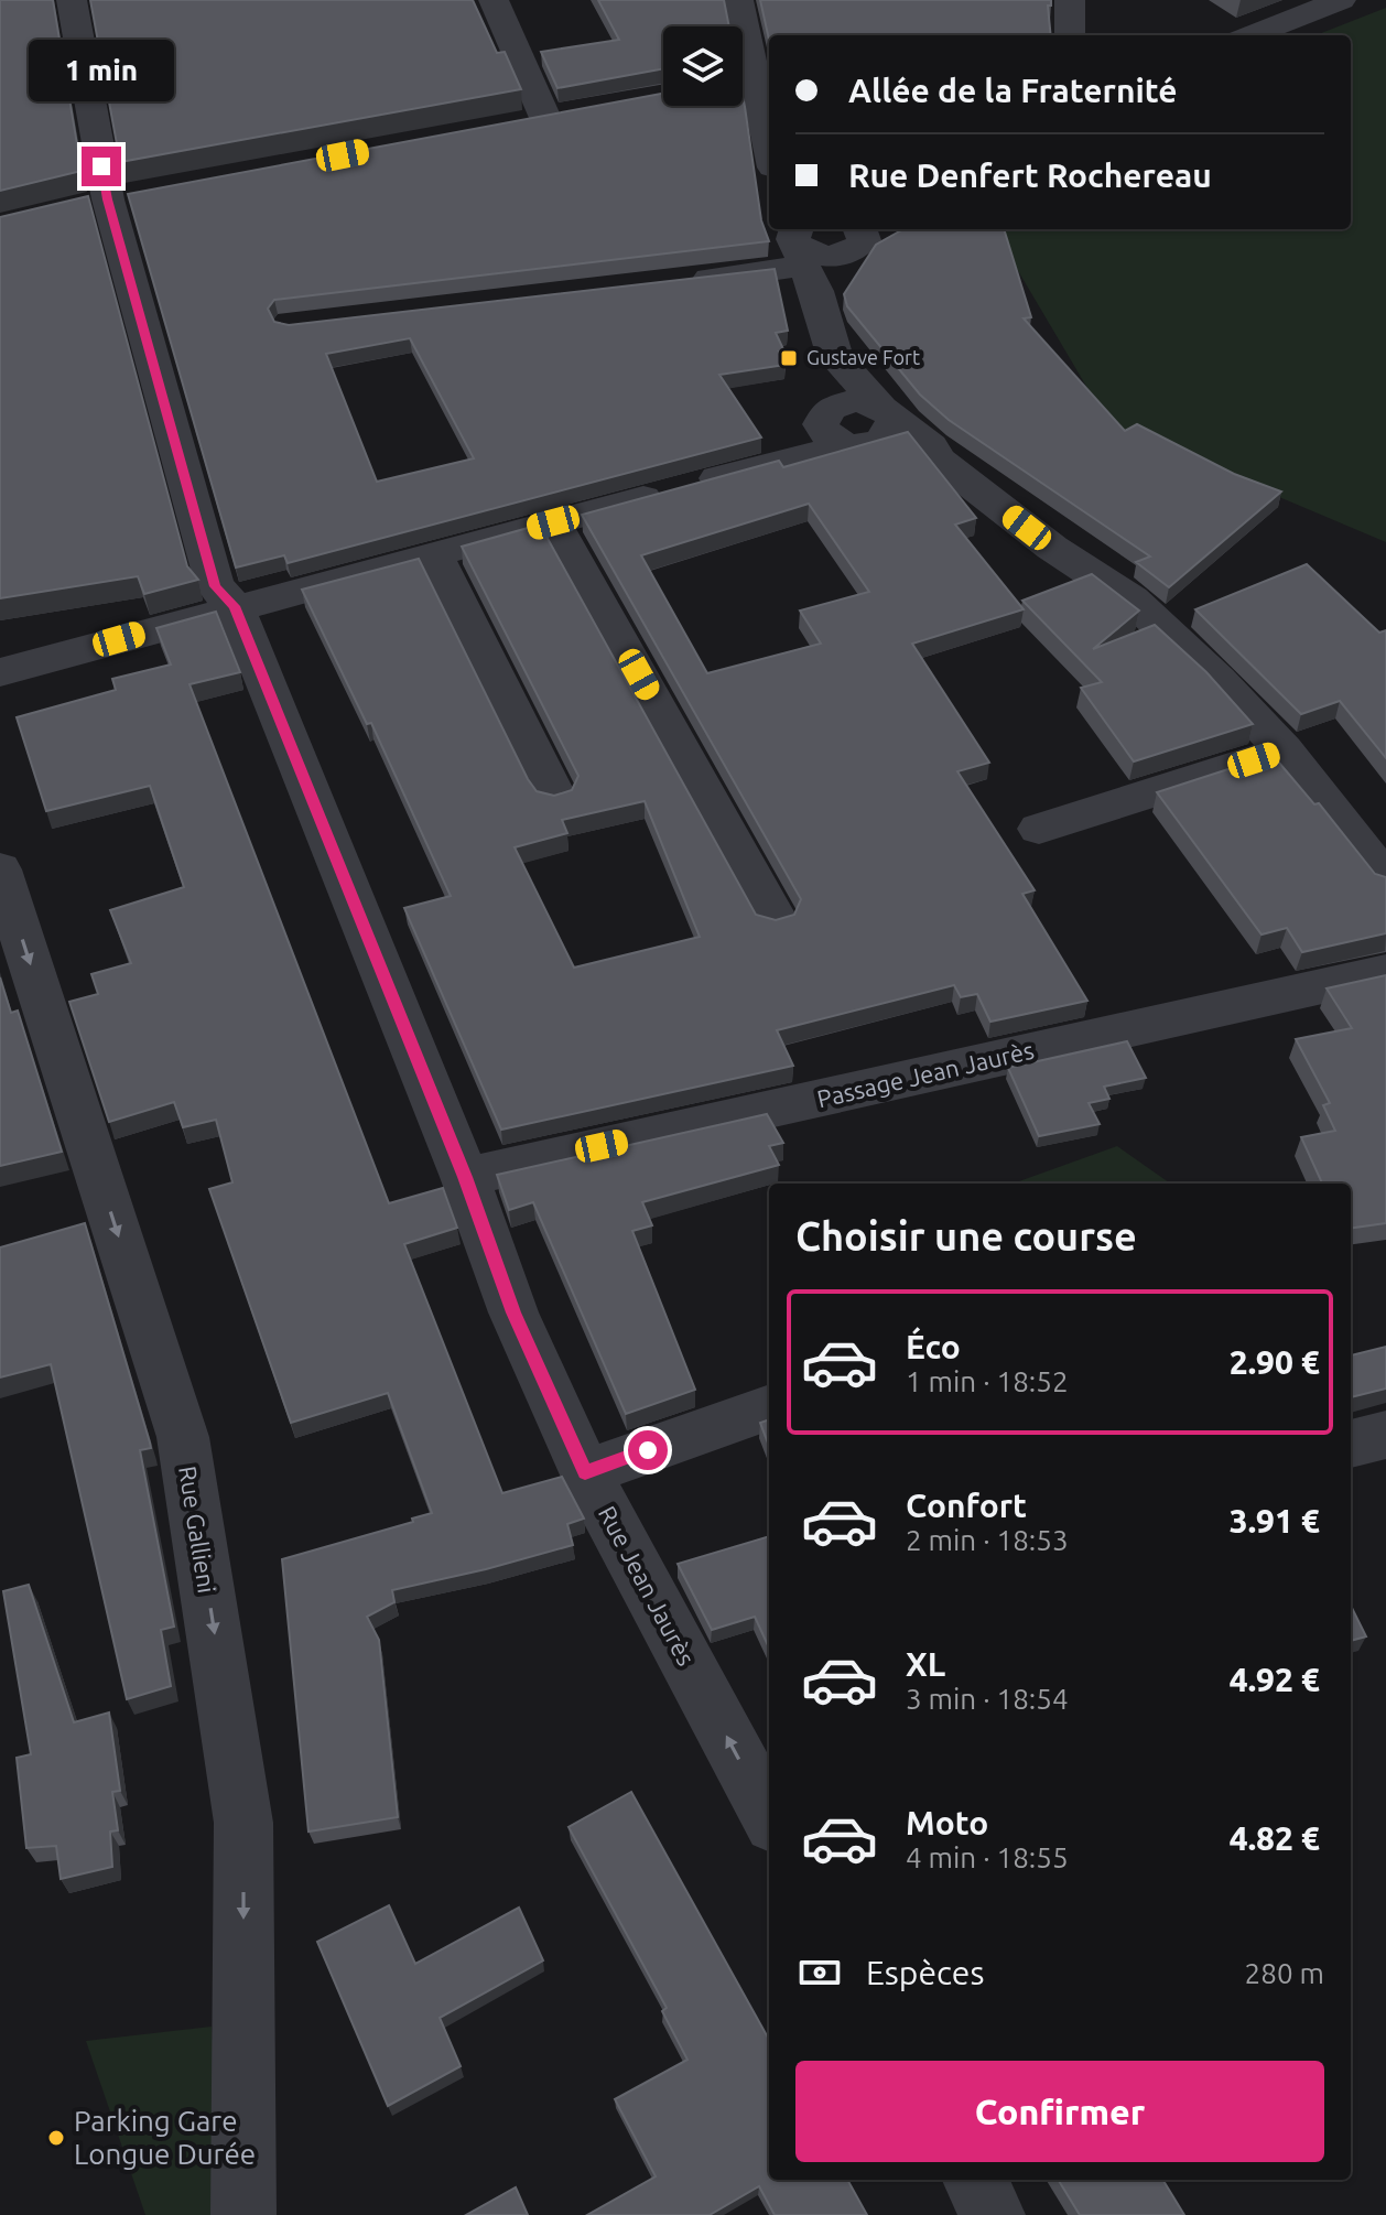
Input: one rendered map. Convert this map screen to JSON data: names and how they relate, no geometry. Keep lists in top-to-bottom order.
{
  "streets": {
    "street": ["Passage Jean Jaurès", "Rue Gallieni", "Rue Jean Jaurès"]
  },
  "crossings": [
    ["Passage Jean Jaurès", "Rue Jean Jaurès"]
  ],
  "one_way": ["Rue Gallieni"],
  "places": {
    "transit": ["Gustave Fort"],
    "other": ["Parking Gare Longue Durée"]
  },
  "page": {
    "banner": ["Allée de la Fraternité", "Rue Denfert Rochereau"],
    "bubble": "1 min",
    "heading": "Choisir une course",
    "list": [
      {
        "name": "Éco",
        "note": "1 min · 18:52",
        "value": "2.90 €"
      },
      {
        "name": "Confort",
        "note": "2 min · 18:53",
        "value": "3.91 €"
      },
      {
        "name": "XL",
        "note": "3 min · 18:54",
        "value": "4.92 €"
      },
      {
        "name": "Moto",
        "note": "4 min · 18:55",
        "value": "4.82 €"
      }
    ],
    "pay": ["Espèces", "280 m"],
    "buttons": "Confirmer"
  }
}
